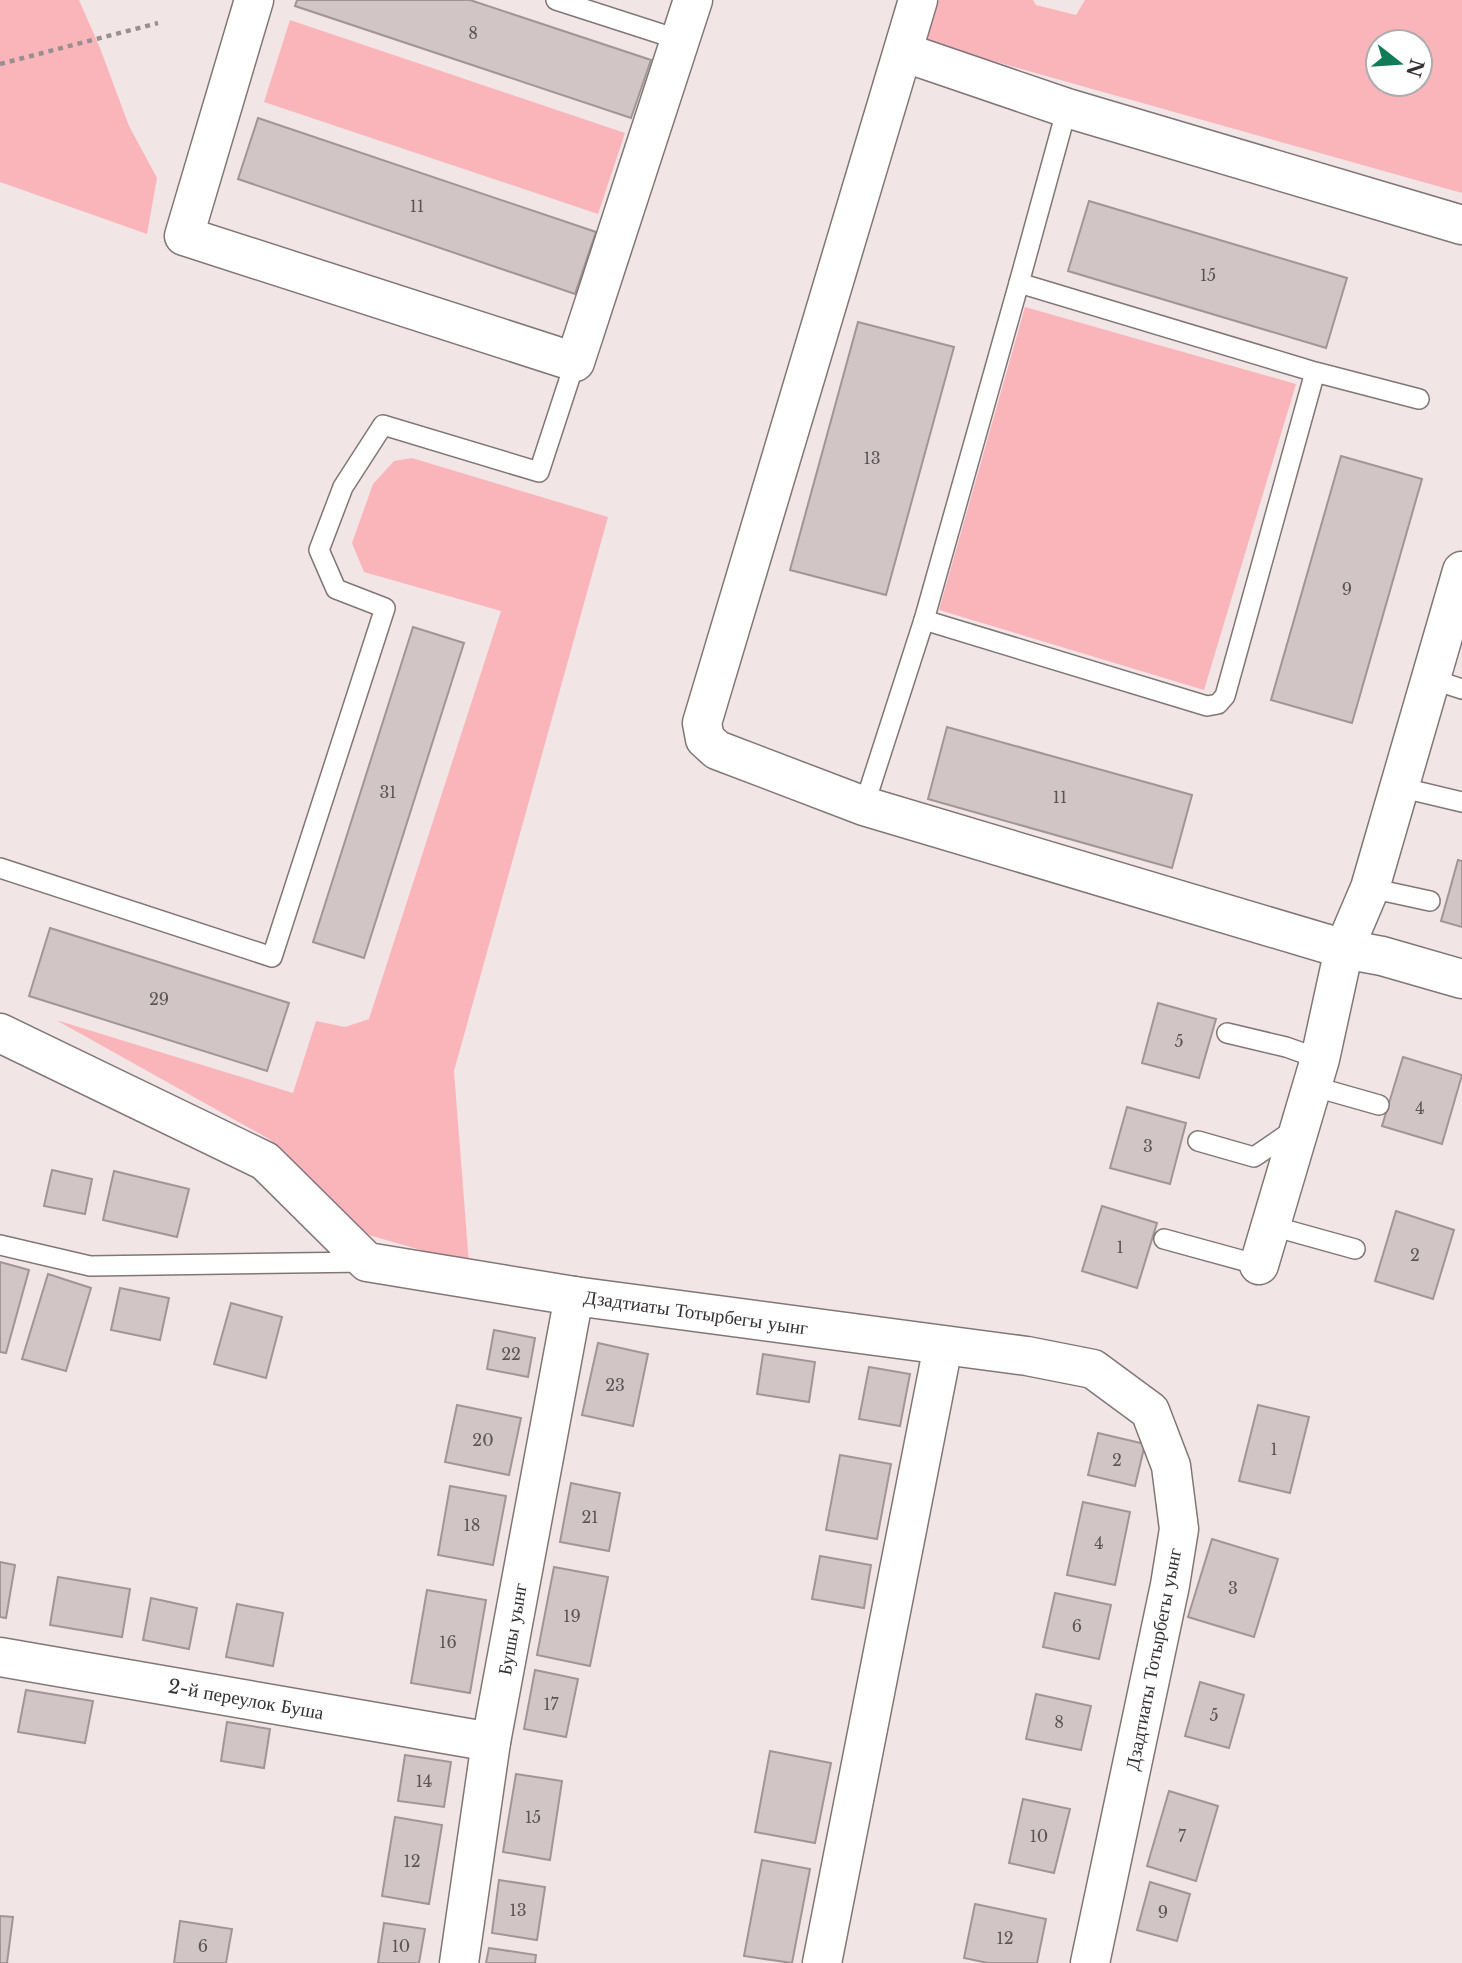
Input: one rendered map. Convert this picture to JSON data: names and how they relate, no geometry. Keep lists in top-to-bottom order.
{
  "streets": {
    "street": ["Дзадтиаты Тотырбегы уынг", "Бушы уынг", "2-й переулок Буша"]
  },
  "crossings": [
    ["Дзадтиаты Тотырбегы уынг", "Бушы уынг"],
    ["Бушы уынг", "2-й переулок Буша"]
  ],
  "house_numbers": [
    "8",
    "11",
    "15",
    "13",
    "9",
    "31",
    "11",
    "29",
    "5",
    "4",
    "3",
    "1",
    "2",
    "22",
    "23",
    "20",
    "1",
    "2",
    "21",
    "18",
    "4",
    "3",
    "19",
    "6",
    "16",
    "17",
    "5",
    "8",
    "14",
    "15",
    "10",
    "7",
    "12",
    "13",
    "9",
    "12",
    "6",
    "10"
  ],
  "north": "right"
}
